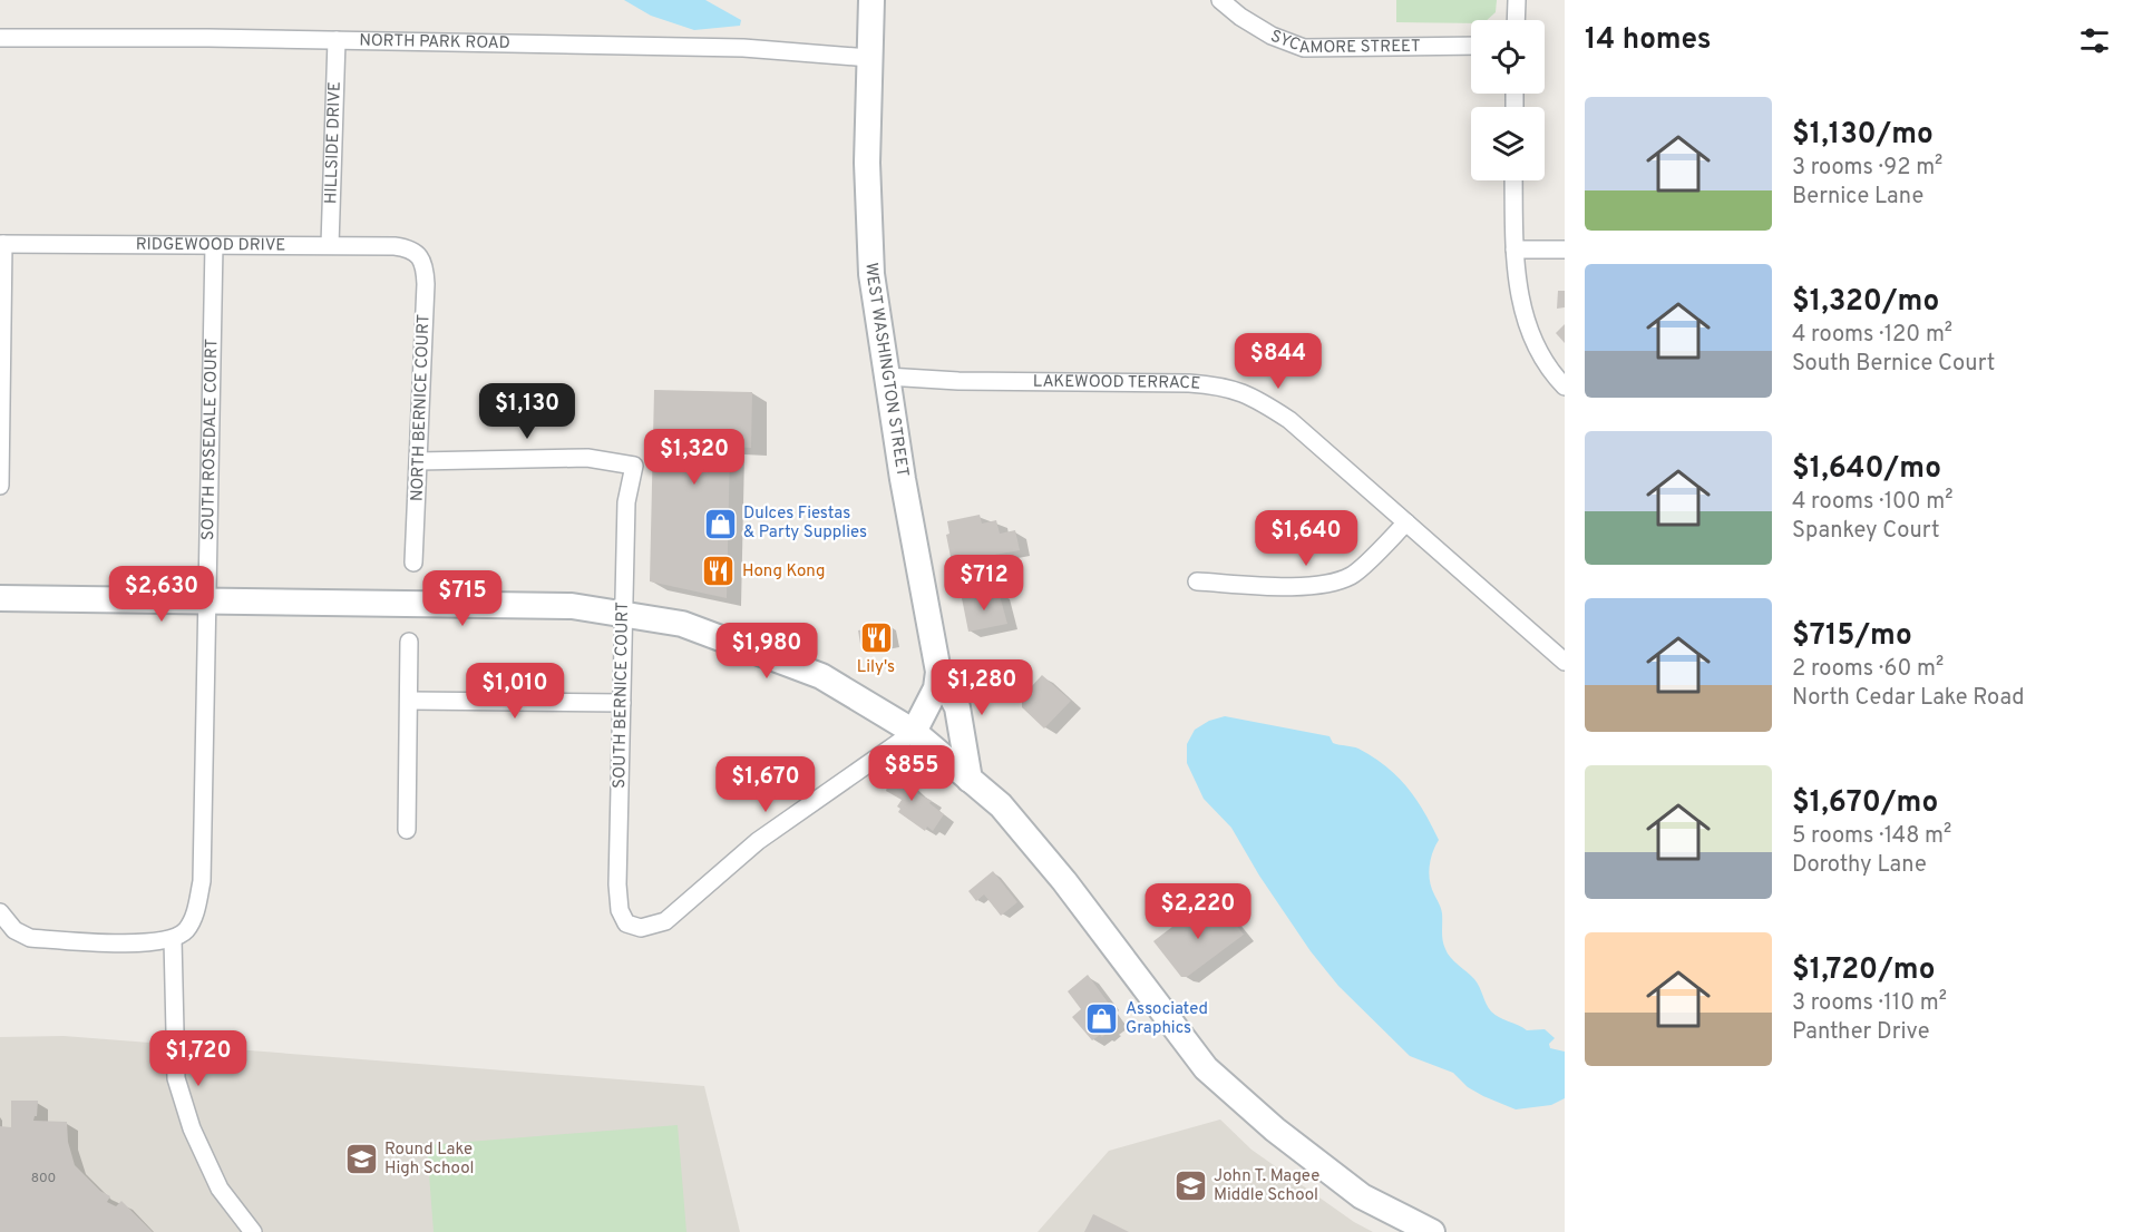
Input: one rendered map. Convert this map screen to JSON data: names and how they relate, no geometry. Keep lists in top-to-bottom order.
{
  "streets": {
    "main road": ["WEST WASHINGTON STREET"],
    "street": [
      "SYCAMORE STREET",
      "NORTH PARK ROAD",
      "HILLSIDE DRIVE",
      "RIDGEWOOD DRIVE",
      "LAKEWOOD TERRACE",
      "NORTH BERNICE COURT",
      "SOUTH ROSEDALE COURT",
      "SOUTH BERNICE COURT"
    ]
  },
  "crossings": [
    ["NORTH PARK ROAD", "HILLSIDE DRIVE"],
    ["NORTH PARK ROAD", "WEST WASHINGTON STREET"],
    ["HILLSIDE DRIVE", "RIDGEWOOD DRIVE"],
    ["RIDGEWOOD DRIVE", "NORTH BERNICE COURT"],
    ["RIDGEWOOD DRIVE", "SOUTH ROSEDALE COURT"],
    ["WEST WASHINGTON STREET", "LAKEWOOD TERRACE"],
    ["WEST WASHINGTON STREET", "SOUTH BERNICE COURT"],
    ["NORTH BERNICE COURT", "SOUTH BERNICE COURT"]
  ],
  "places": {
    "shop": ["Dulces Fiestas & Party Supplies", "Associated Graphics"],
    "restaurant": ["Hong Kong", "Lily's"],
    "school or university": ["Round Lake High School", "John T. Magee Middle School"]
  },
  "house_numbers": ["800"],
  "page": {
    "heading": "14 homes",
    "list": [
      {
        "name": "$1,130/mo",
        "note": "3 rooms · 92 m² · Bernice Lane"
      },
      {
        "name": "$1,320/mo",
        "note": "4 rooms · 120 m² · South Bernice Court"
      },
      {
        "name": "$1,640/mo",
        "note": "4 rooms · 100 m² · Spankey Court"
      },
      {
        "name": "$715/mo",
        "note": "2 rooms · 60 m² · North Cedar Lake Road"
      },
      {
        "name": "$1,670/mo",
        "note": "5 rooms · 148 m² · Dorothy Lane"
      },
      {
        "name": "$1,720/mo",
        "note": "3 rooms · 110 m² · Panther Drive"
      }
    ],
    "price": [
      "$844",
      "$1,130",
      "$1,320",
      "$1,640",
      "$712",
      "$2,630",
      "$715",
      "$1,980",
      "$1,280",
      "$1,010",
      "$855",
      "$1,670",
      "$2,220",
      "$1,720"
    ]
  }
}
